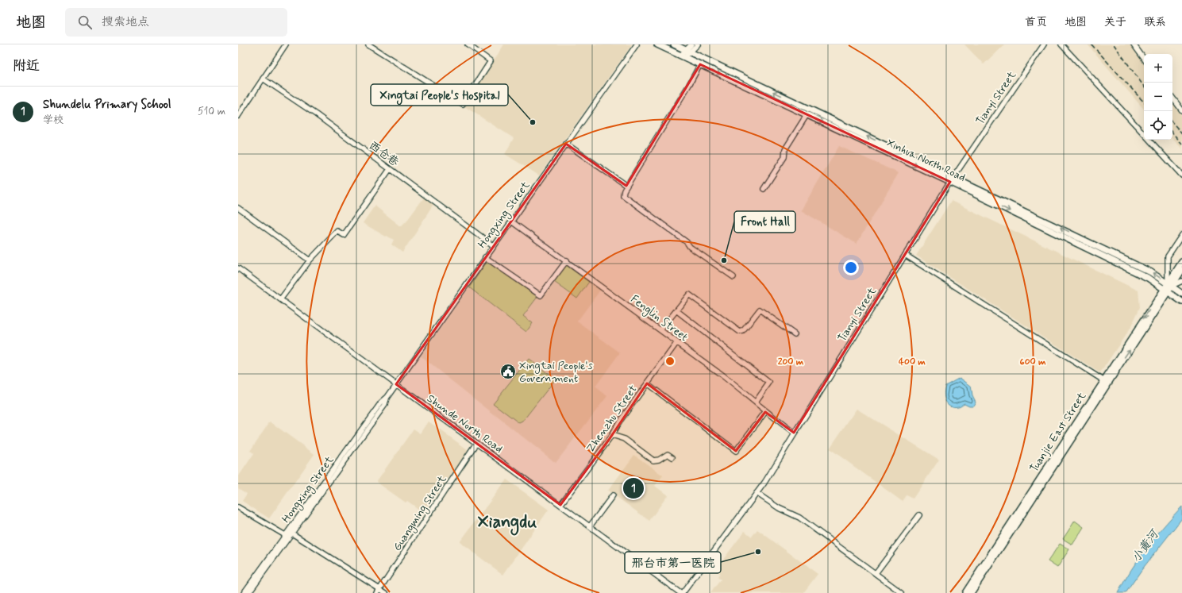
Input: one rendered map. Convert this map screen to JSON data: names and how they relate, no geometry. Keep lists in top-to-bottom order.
{
  "streets": {
    "main road": ["Xinhua North Road", "Tuanjie East Street"],
    "street": [
      "Tianyi Street",
      "西仓巷",
      "Hongxing Street",
      "Fenglin Street",
      "Zhenzhu Street",
      "Shunde North Road",
      "Guangming Street"
    ]
  },
  "crossings": [
    ["Tianyi Street", "Xinhua North Road"],
    ["Tianyi Street", "Fenglin Street"],
    ["西仓巷", "Hongxing Street"],
    ["Xinhua North Road", "Tuanjie East Street"],
    ["Hongxing Street", "Fenglin Street"],
    ["Hongxing Street", "Shunde North Road"],
    ["Fenglin Street", "Zhenzhu Street"],
    ["Zhenzhu Street", "Shunde North Road"],
    ["Shunde North Road", "Guangming Street"]
  ],
  "districts": ["Xiangdu"],
  "water": ["小黄河"],
  "places": {
    "other": ["Xingtai People's Hospital", "Front Hall", "邢台市第一医院"],
    "public building": ["Xingtai People's Government"]
  },
  "page": {
    "header": "地图",
    "search": "搜索地点",
    "nav": [
      "首页",
      "地图",
      "关于",
      "联系"
    ],
    "heading": "附近",
    "map_buttons": ["+", "−"],
    "list": [
      {
        "mark": "1",
        "name": "Shundelu Primary School",
        "note": "学校",
        "value": "510 m"
      }
    ],
    "pins": "1"
  },
  "rings": ["200 m", "400 m", "600 m"]
}
